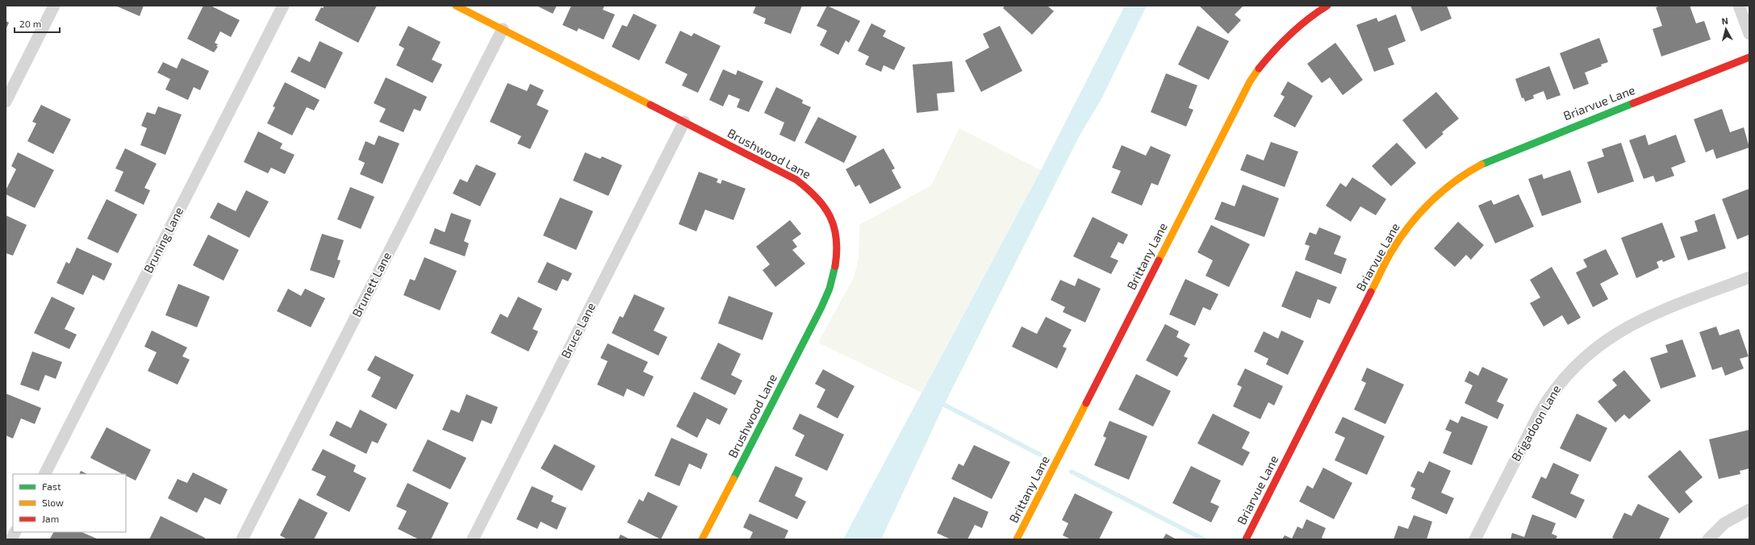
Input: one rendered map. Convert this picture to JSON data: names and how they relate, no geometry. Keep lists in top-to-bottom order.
{
  "streets": {
    "street": [
      "Briarvue Lane",
      "Brushwood Lane",
      "Bruning Lane",
      "Brittany Lane",
      "Brunett Lane",
      "Bruce Lane",
      "Brigadoon Lane"
    ]
  },
  "crossings": [
    ["Brushwood Lane", "Brunett Lane"],
    ["Brushwood Lane", "Bruce Lane"]
  ],
  "legend": ["Fast", "Slow", "Jam"],
  "scale_bar": "20 m",
  "north": "top"
}
